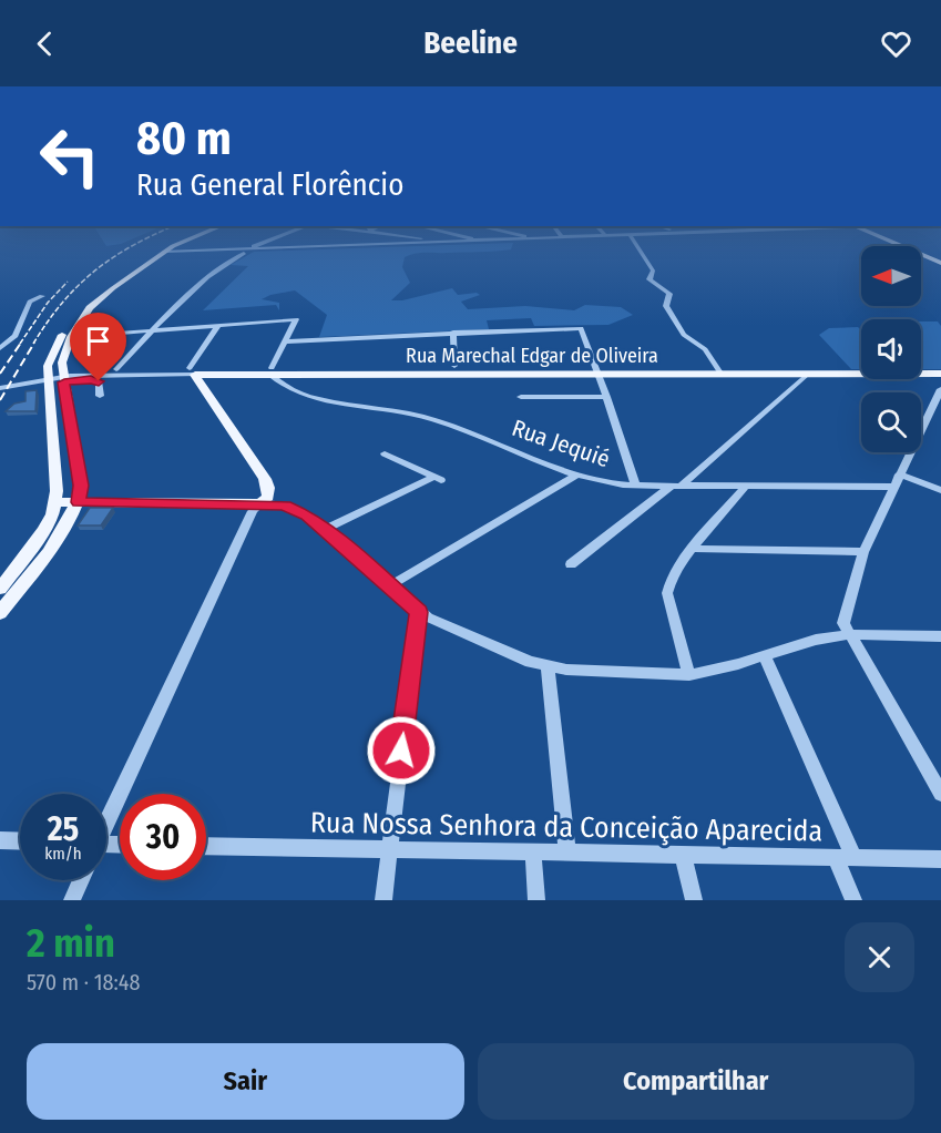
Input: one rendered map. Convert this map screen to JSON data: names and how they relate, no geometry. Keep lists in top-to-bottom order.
{
  "streets": {
    "main road": ["Rua Marechal Edgar de Oliveira"],
    "street": ["Rua Jequié", "Rua Nossa Senhora da Conceição Aparecida"]
  },
  "crossings": [
    ["Rua Marechal Edgar de Oliveira", "Rua Jequié"]
  ],
  "north": "left",
  "page": {
    "header": "Beeline",
    "turn": ["80 m", "Rua General Florêncio"],
    "speed": "25 km/h",
    "limit": "30",
    "heading": ["2 min", "570 m · 18:48"],
    "buttons": ["Sair", "Compartilhar"]
  }
}
